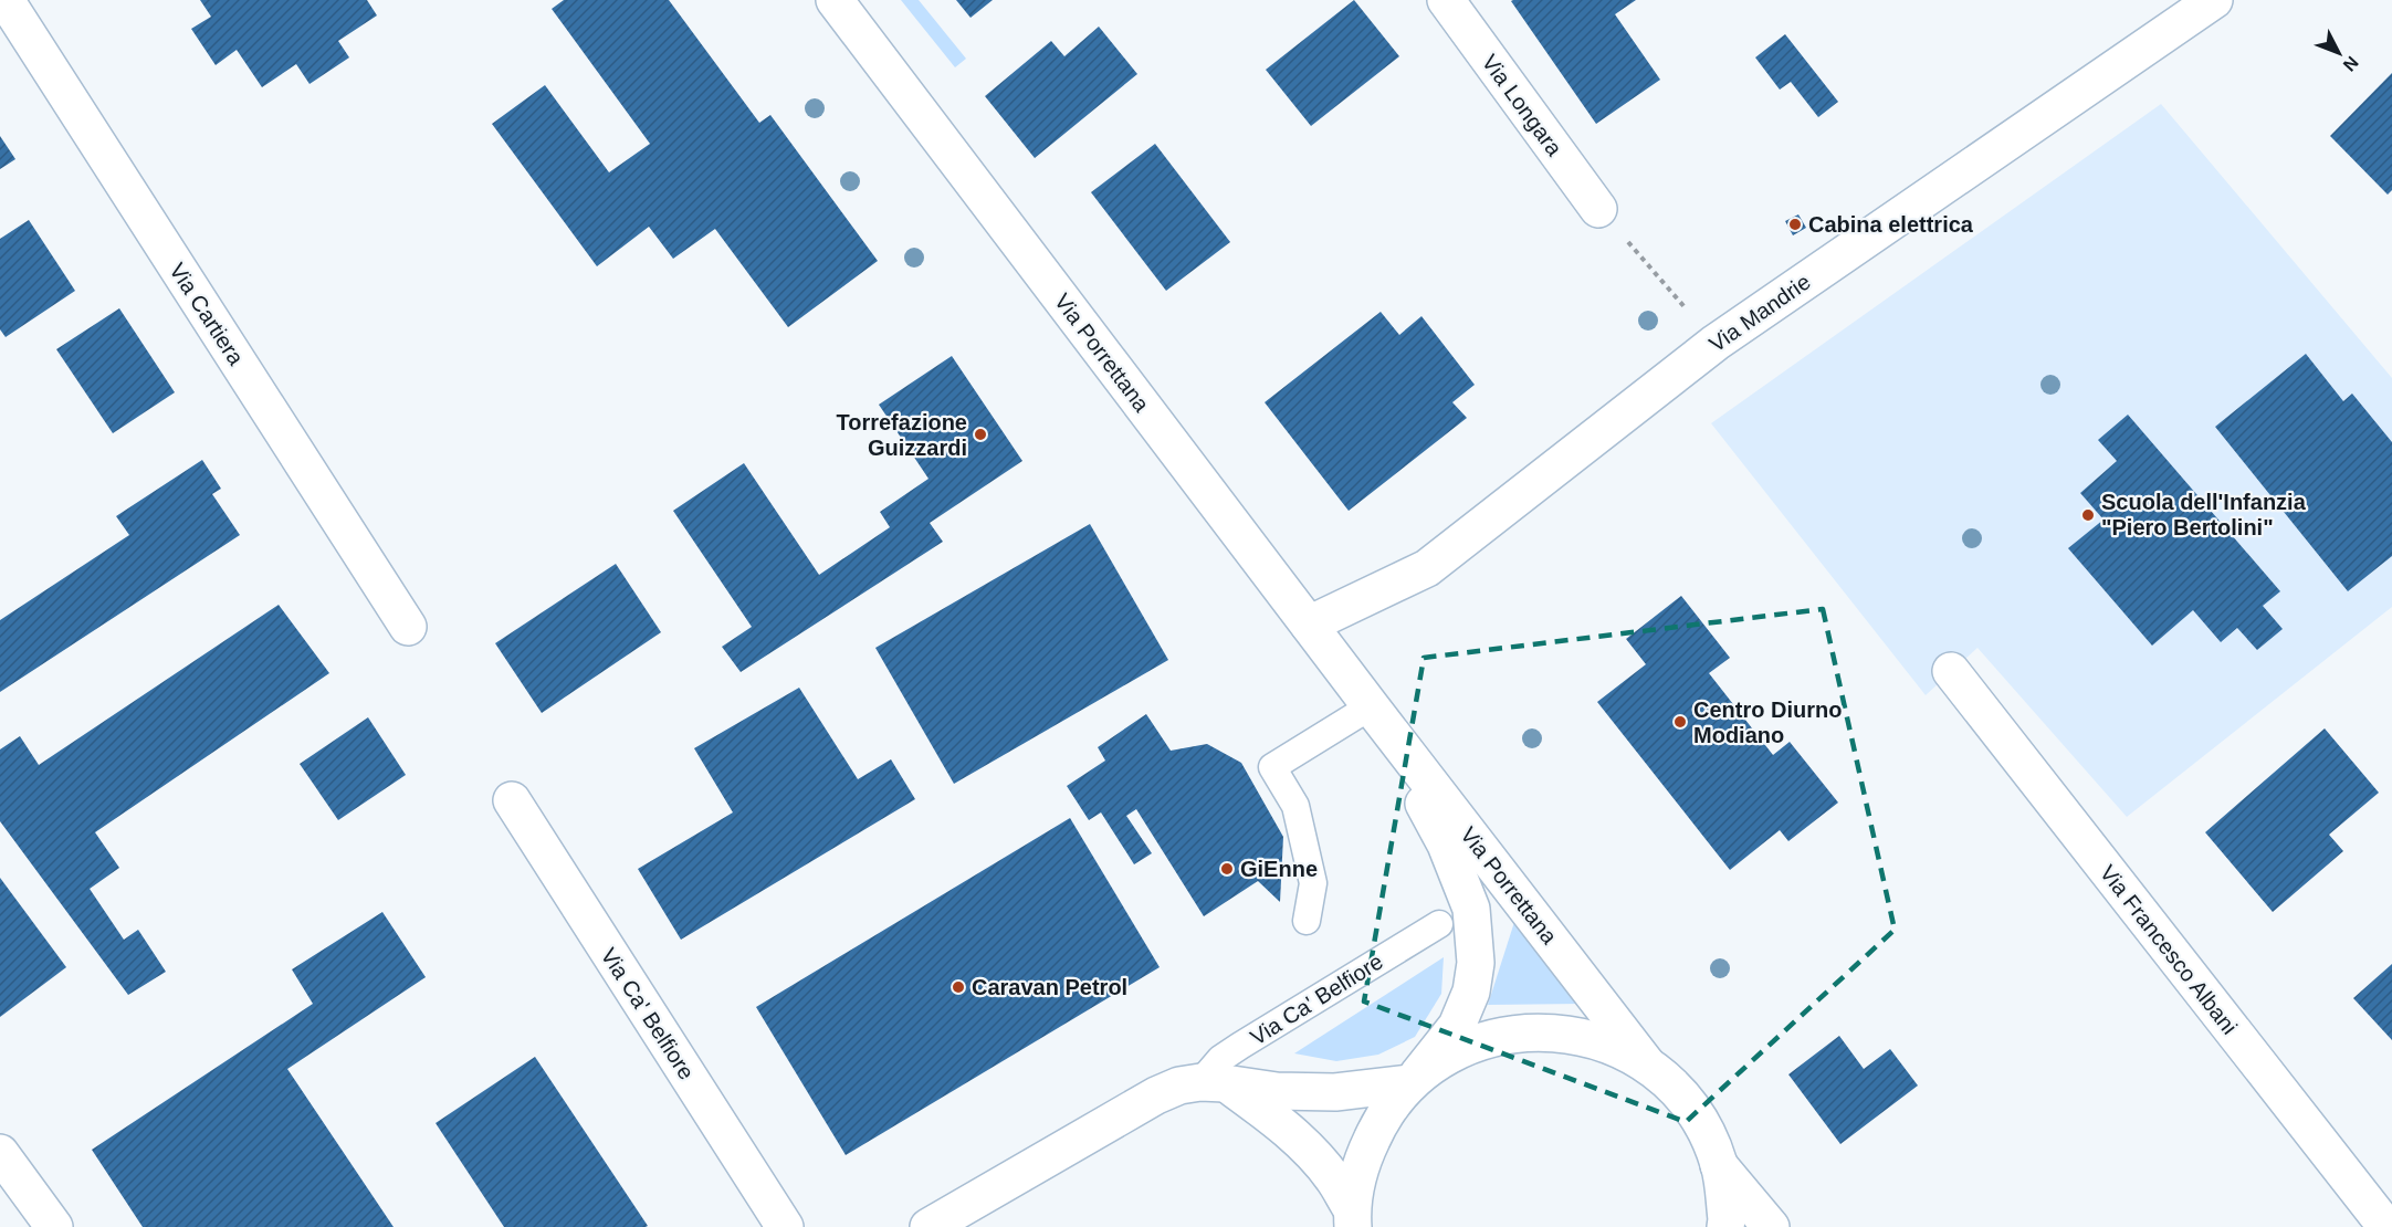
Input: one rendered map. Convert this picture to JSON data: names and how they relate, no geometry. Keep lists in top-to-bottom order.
{
  "streets": {
    "street": [
      "Via Longara",
      "Via Mandrie",
      "Via Cartiera",
      "Via Porrettana",
      "Via Francesco Albani",
      "Via Ca' Belfiore"
    ]
  },
  "crossings": [
    ["Via Mandrie", "Via Porrettana"]
  ],
  "places": [
    "Cabina elettrica",
    "Torrefazione Guizzardi",
    "Scuola dell'Infanzia \"Piero Bertolini\"",
    "Centro Diurno Modiano",
    "GiEnne",
    "Caravan Petrol"
  ],
  "north": "bottom right"
}
